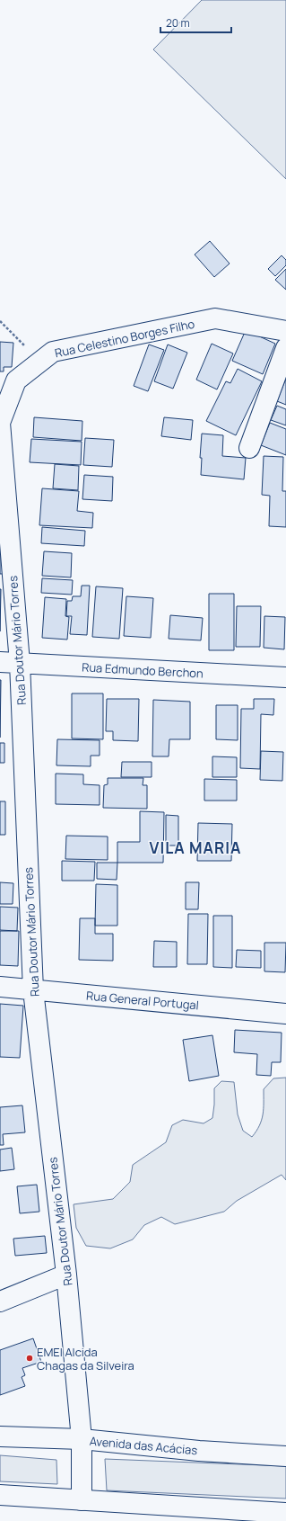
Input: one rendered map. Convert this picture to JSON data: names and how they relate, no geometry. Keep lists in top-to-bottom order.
{
  "streets": {
    "street": [
      "Rua Celestino Borges Filho",
      "Rua Doutor Mário Torres",
      "Rua Edmundo Berchon",
      "Rua General Portugal",
      "Avenida das Acácias"
    ]
  },
  "crossings": [
    ["Rua Celestino Borges Filho", "Rua Doutor Mário Torres"],
    ["Rua Doutor Mário Torres", "Rua Edmundo Berchon"],
    ["Rua Doutor Mário Torres", "Rua General Portugal"],
    ["Rua Doutor Mário Torres", "Avenida das Acácias"]
  ],
  "districts": ["VILA MARIA"],
  "places": ["EMEI Alcida Chagas da Silveira"],
  "scale_bar": "20 m"
}
